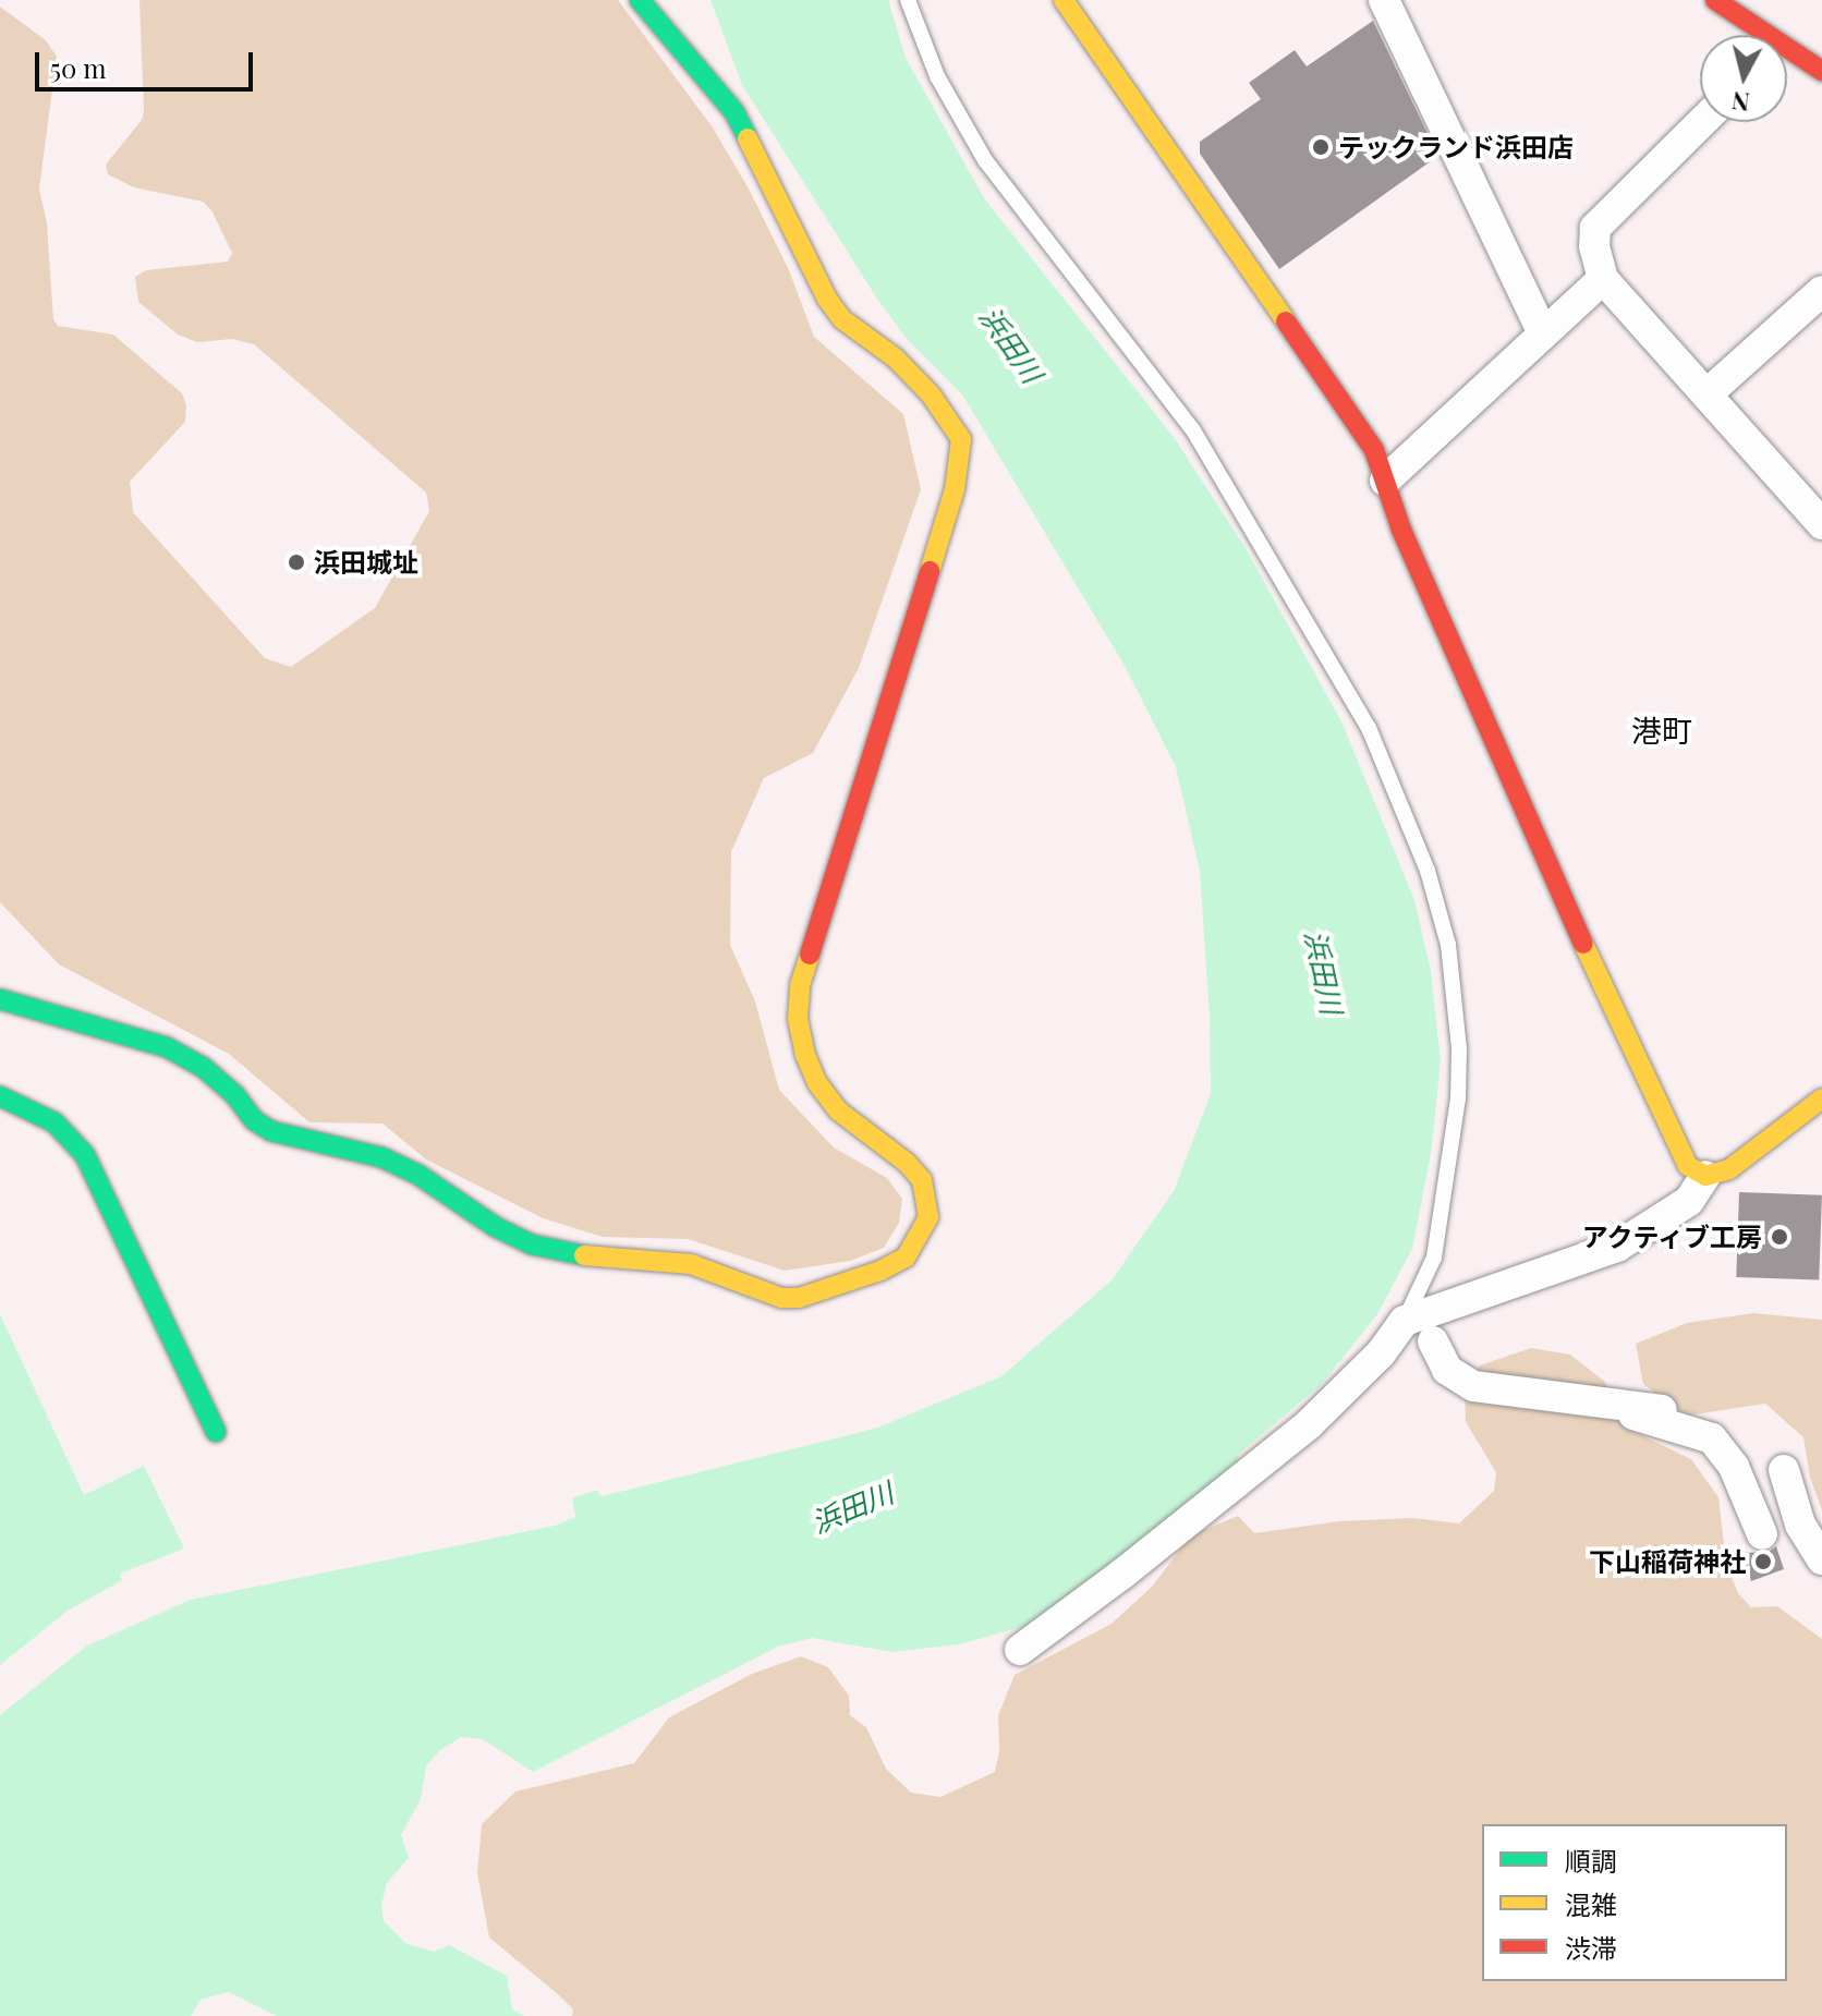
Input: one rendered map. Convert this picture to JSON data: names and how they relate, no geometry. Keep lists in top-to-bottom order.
{
  "districts": ["港町"],
  "water": ["浜田川"],
  "places": [
    "テックランド浜田店",
    "浜田城址",
    "アクティブ工房",
    "下山稲荷神社"
  ],
  "legend": ["順調", "混雑", "渋滞"],
  "scale_bar": "50 m",
  "north": "bottom"
}
